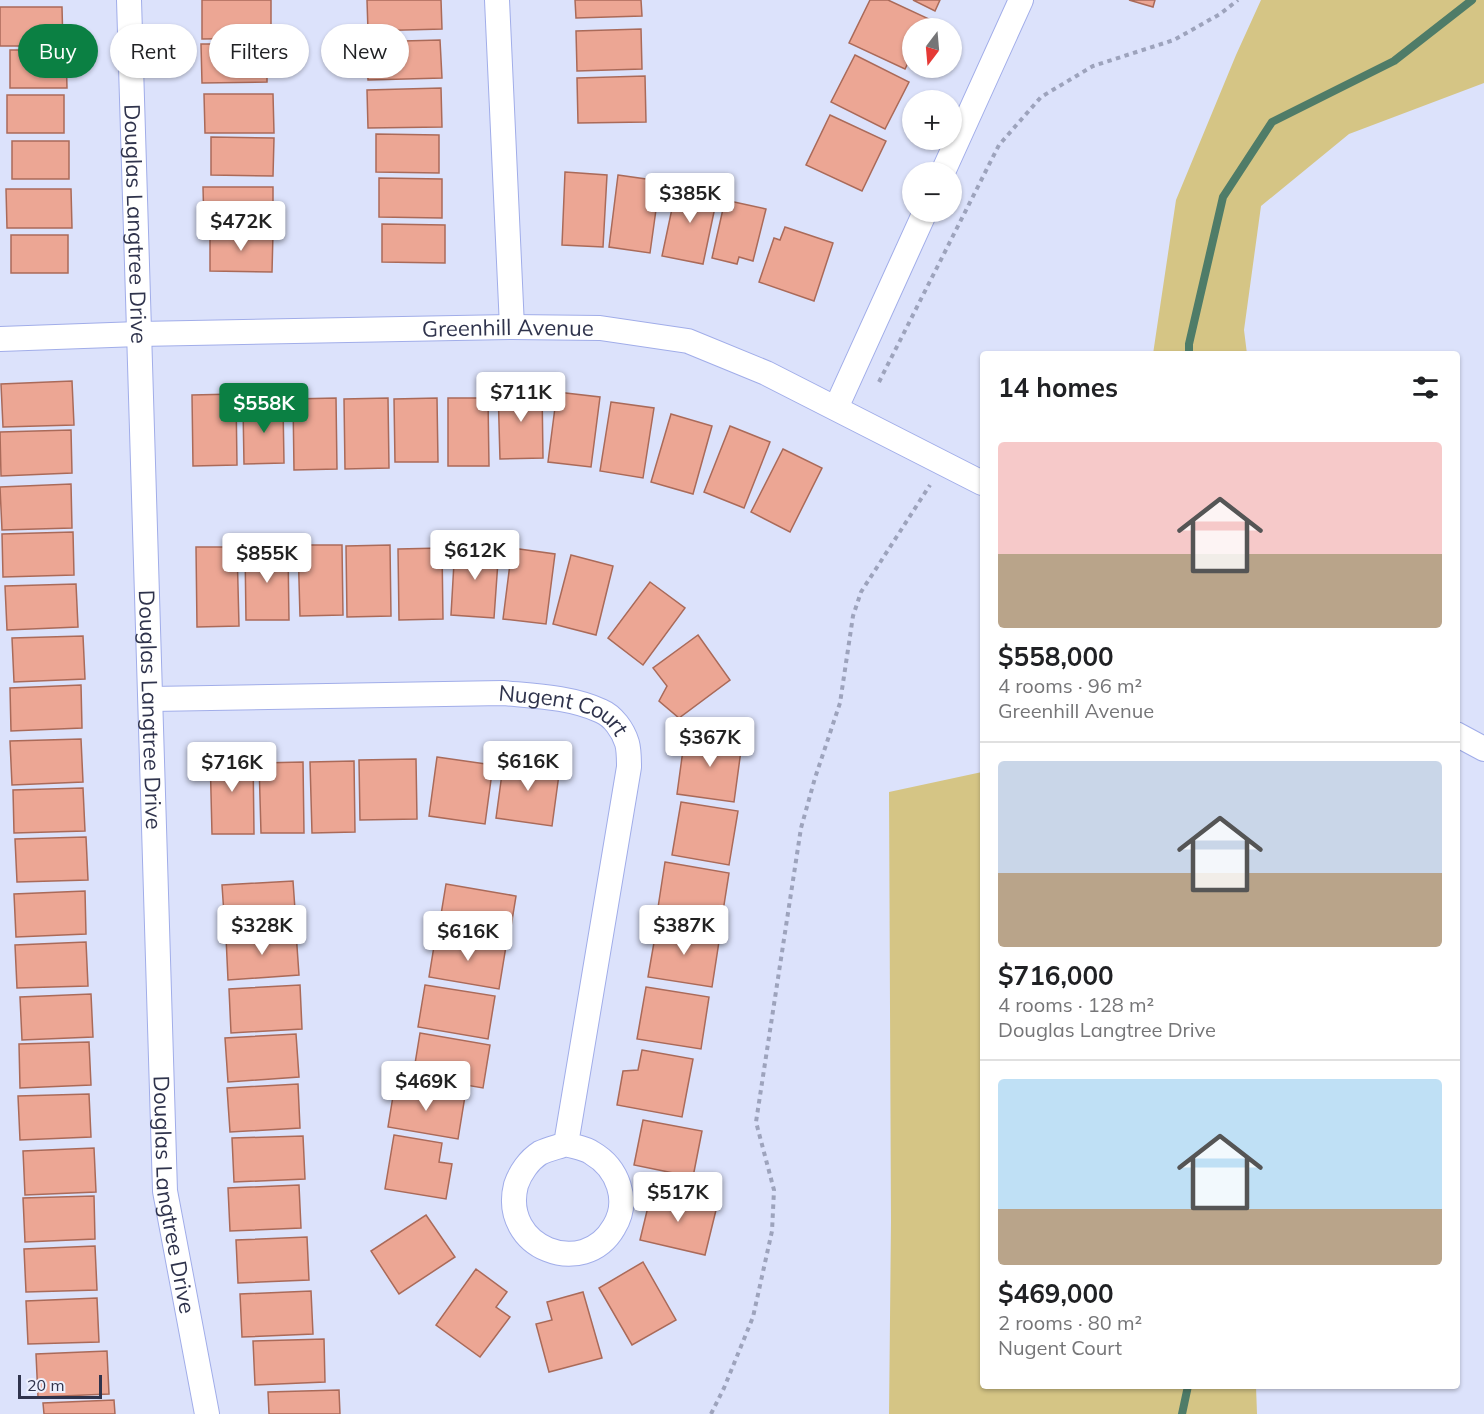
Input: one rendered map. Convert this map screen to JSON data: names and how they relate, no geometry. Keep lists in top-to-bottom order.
{
  "streets": {
    "street": ["Douglas Langtree Drive", "Greenhill Avenue", "Nugent Court"]
  },
  "crossings": [
    ["Douglas Langtree Drive", "Greenhill Avenue"],
    ["Douglas Langtree Drive", "Nugent Court"]
  ],
  "scale_bar": "20 m",
  "north": "bottom",
  "page": {
    "map_buttons": ["+", "−"],
    "chip": [
      "Buy",
      "Rent",
      "Filters",
      "New"
    ],
    "price": [
      "$385K",
      "$472K",
      "$711K",
      "$558K",
      "$612K",
      "$855K",
      "$367K",
      "$616K",
      "$716K",
      "$328K",
      "$387K",
      "$616K",
      "$469K",
      "$517K"
    ],
    "heading": "14 homes",
    "list": [
      {
        "name": "$558,000",
        "note": "4 rooms · 96 m² · Greenhill Avenue"
      },
      {
        "name": "$716,000",
        "note": "4 rooms · 128 m² · Douglas Langtree Drive"
      },
      {
        "name": "$469,000",
        "note": "2 rooms · 80 m² · Nugent Court"
      }
    ],
    "scale": "20 m"
  }
}
